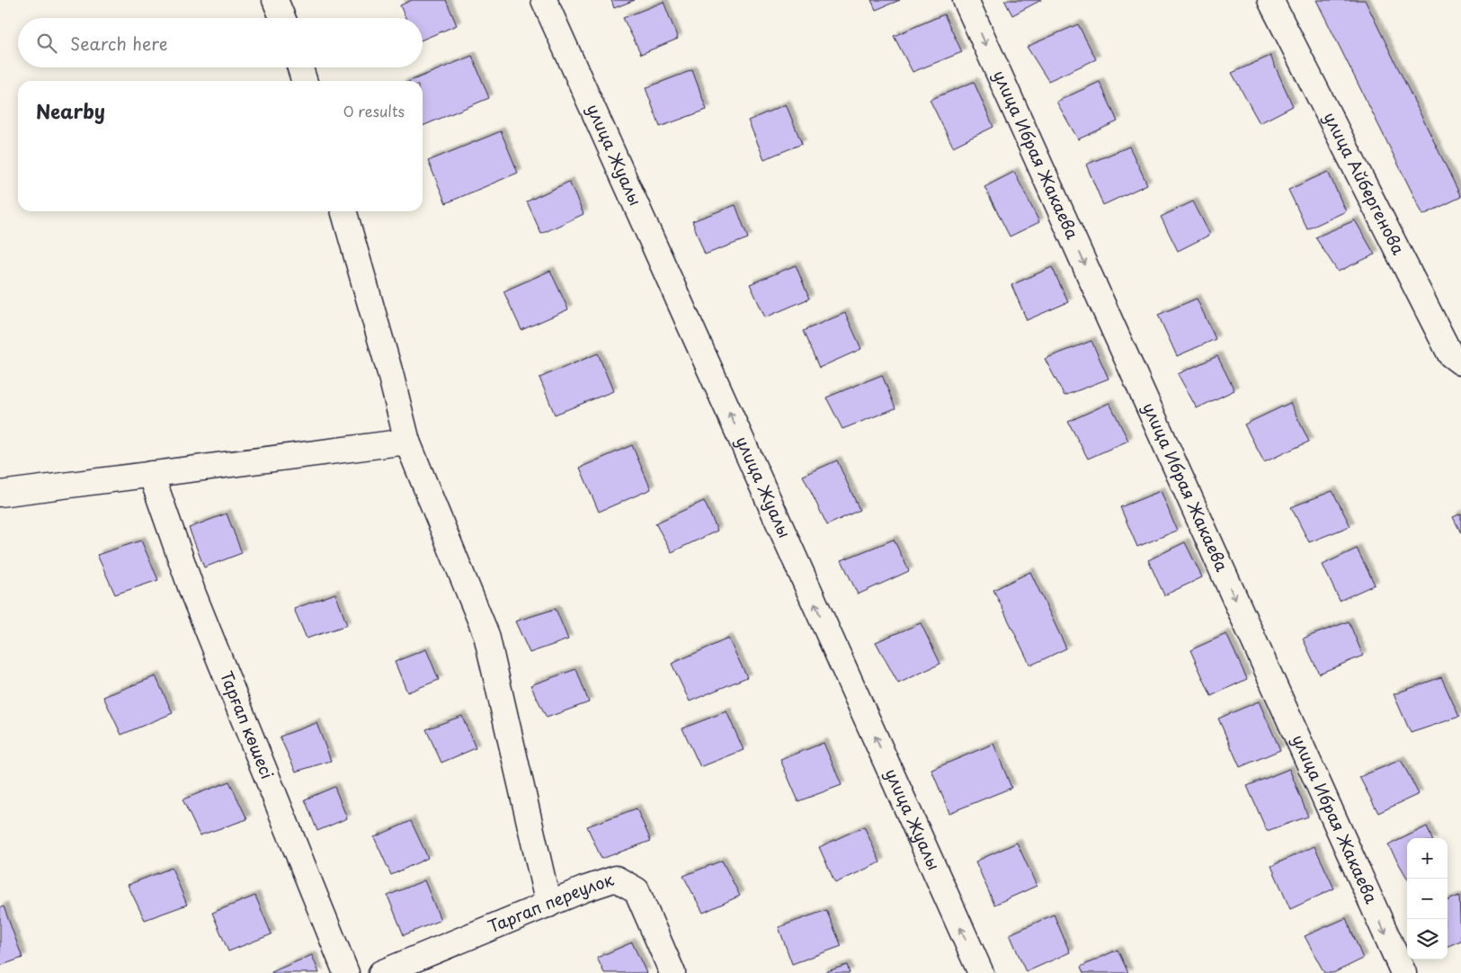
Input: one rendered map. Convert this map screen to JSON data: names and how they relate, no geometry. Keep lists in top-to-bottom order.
{
  "streets": {
    "street": [
      "улица Жуалы",
      "улица Ибрая Жакаева",
      "улица Айбергенова",
      "Тарғап көшесі",
      "Таргап переулок"
    ]
  },
  "one_way": ["улица Жуалы", "улица Ибрая Жакаева"],
  "page": {
    "search": "Search here",
    "heading": ["Nearby", "0 results"],
    "map_buttons": ["+", "−"]
  }
}
